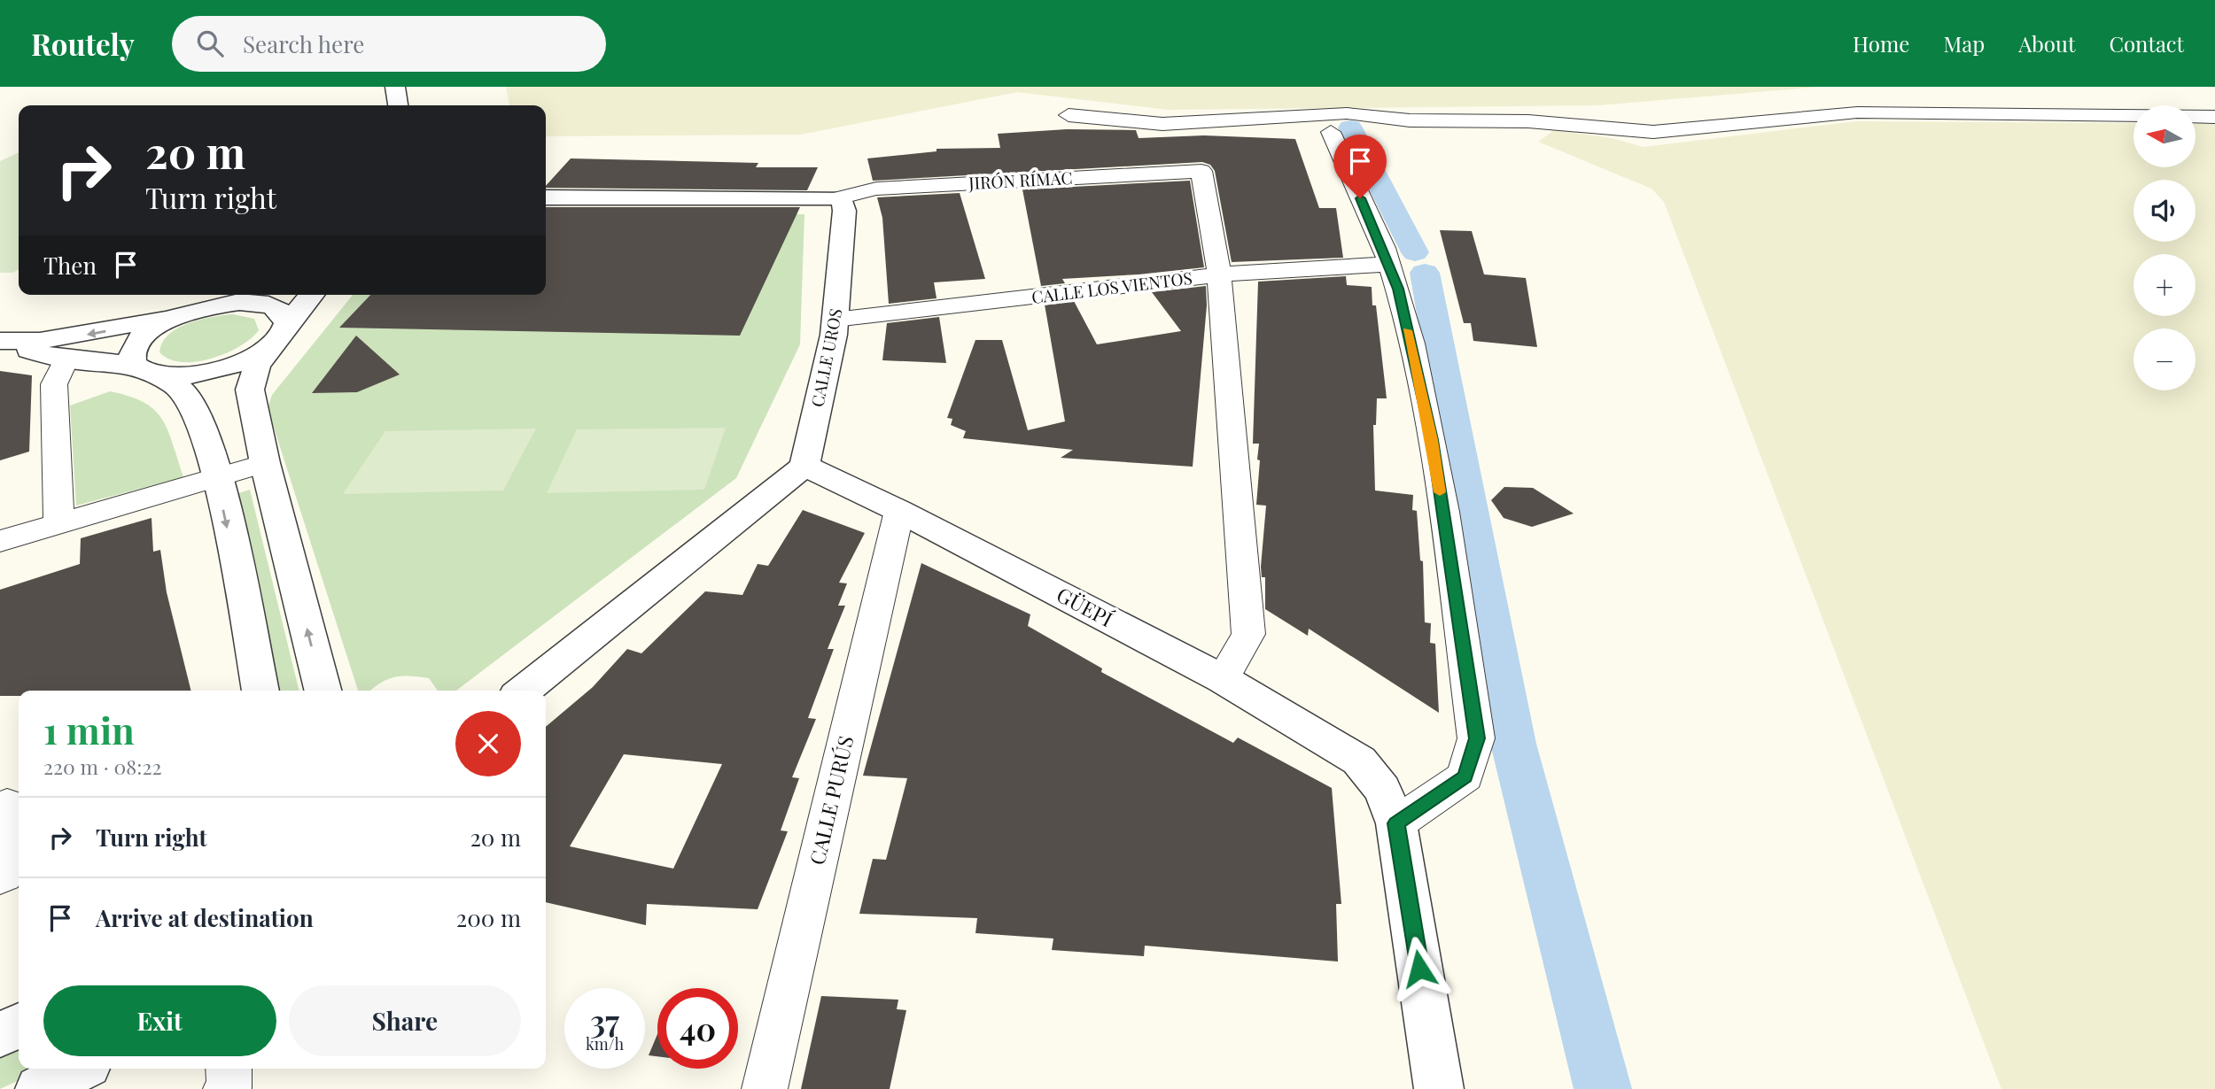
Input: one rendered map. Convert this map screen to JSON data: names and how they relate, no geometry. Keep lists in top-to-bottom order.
{
  "streets": {
    "street": [
      "JIRÓN RÍMAC",
      "CALLE LOS VIENTOS",
      "CALLE UROS",
      "GÜEPÍ",
      "CALLE PURÚS"
    ]
  },
  "crossings": [
    ["JIRÓN RÍMAC", "CALLE LOS VIENTOS"],
    ["JIRÓN RÍMAC", "CALLE UROS"],
    ["CALLE LOS VIENTOS", "CALLE UROS"],
    ["CALLE UROS", "GÜEPÍ"],
    ["GÜEPÍ", "CALLE PURÚS"]
  ],
  "north": "left",
  "page": {
    "header": "Routely",
    "search": "Search here",
    "nav": [
      "Home",
      "Map",
      "About",
      "Contact"
    ],
    "map_buttons": ["+", "−"],
    "turn": ["20 m", "Turn right"],
    "then": "Then",
    "heading": ["1 min", "220 m · 08:22"],
    "list": [
      {
        "name": "Turn right",
        "value": "20 m"
      },
      {
        "name": "Arrive at destination",
        "value": "200 m"
      }
    ],
    "buttons": ["Exit", "Share"],
    "speed": "37 km/h",
    "limit": "40"
  }
}
